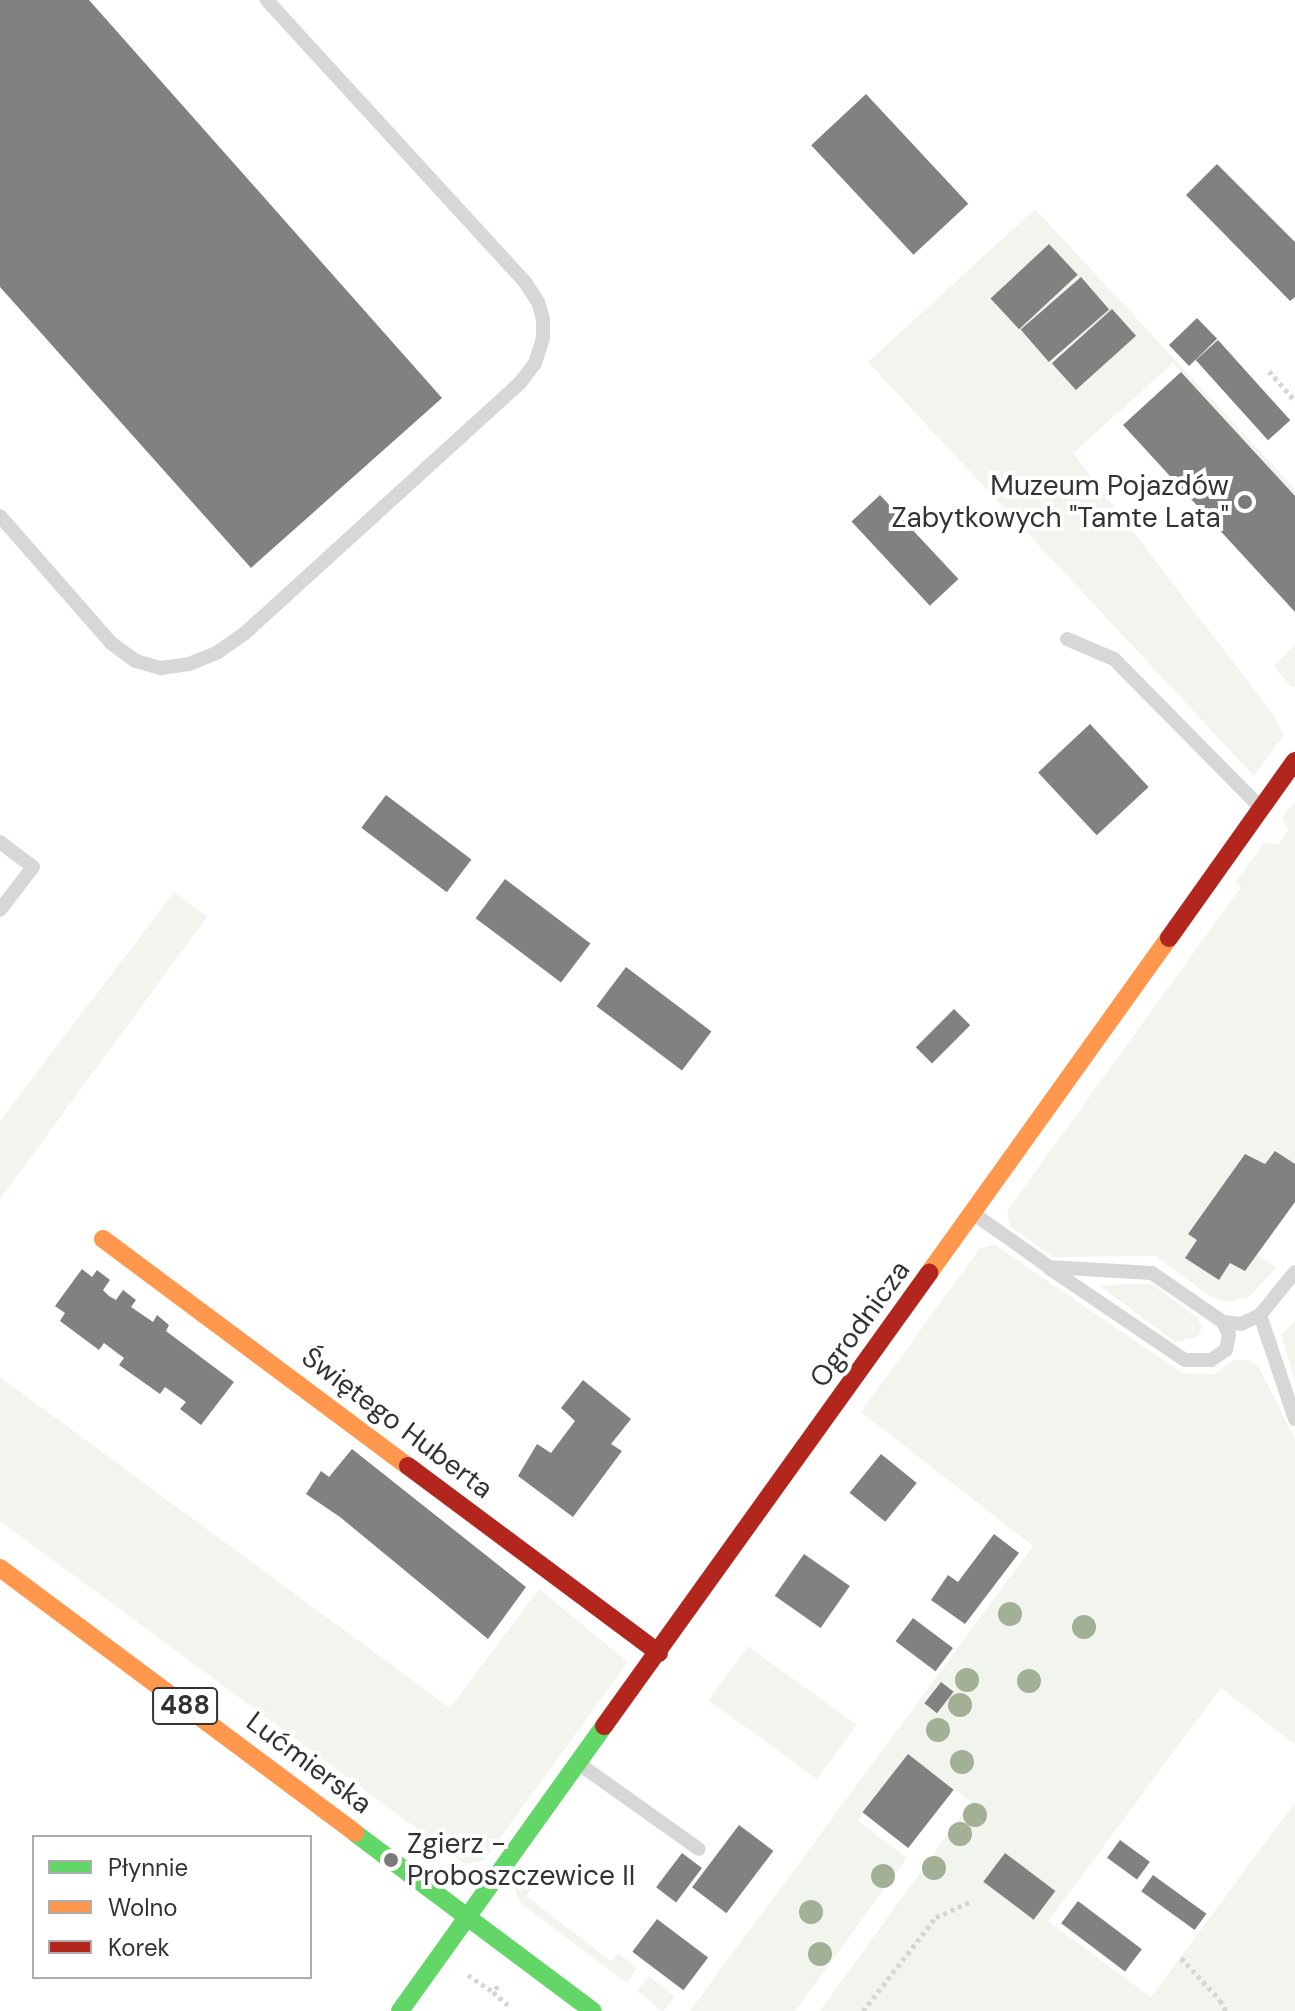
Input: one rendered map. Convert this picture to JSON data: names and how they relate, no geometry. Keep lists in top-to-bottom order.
{
  "streets": {
    "street": [
      "Ogrodnicza",
      "Świętego Huberta",
      "488",
      "Lućmierska"
    ]
  },
  "crossings": [
    ["Ogrodnicza", "Świętego Huberta"],
    ["Ogrodnicza", "488"],
    ["Ogrodnicza", "Lućmierska"],
    ["488", "Lućmierska"]
  ],
  "places": ["Muzeum Pojazdów Zabytkowych \"Tamte Lata\"", "Zgierz - Proboszczewice II"],
  "legend": ["Płynnie", "Wolno", "Korek"]
}
